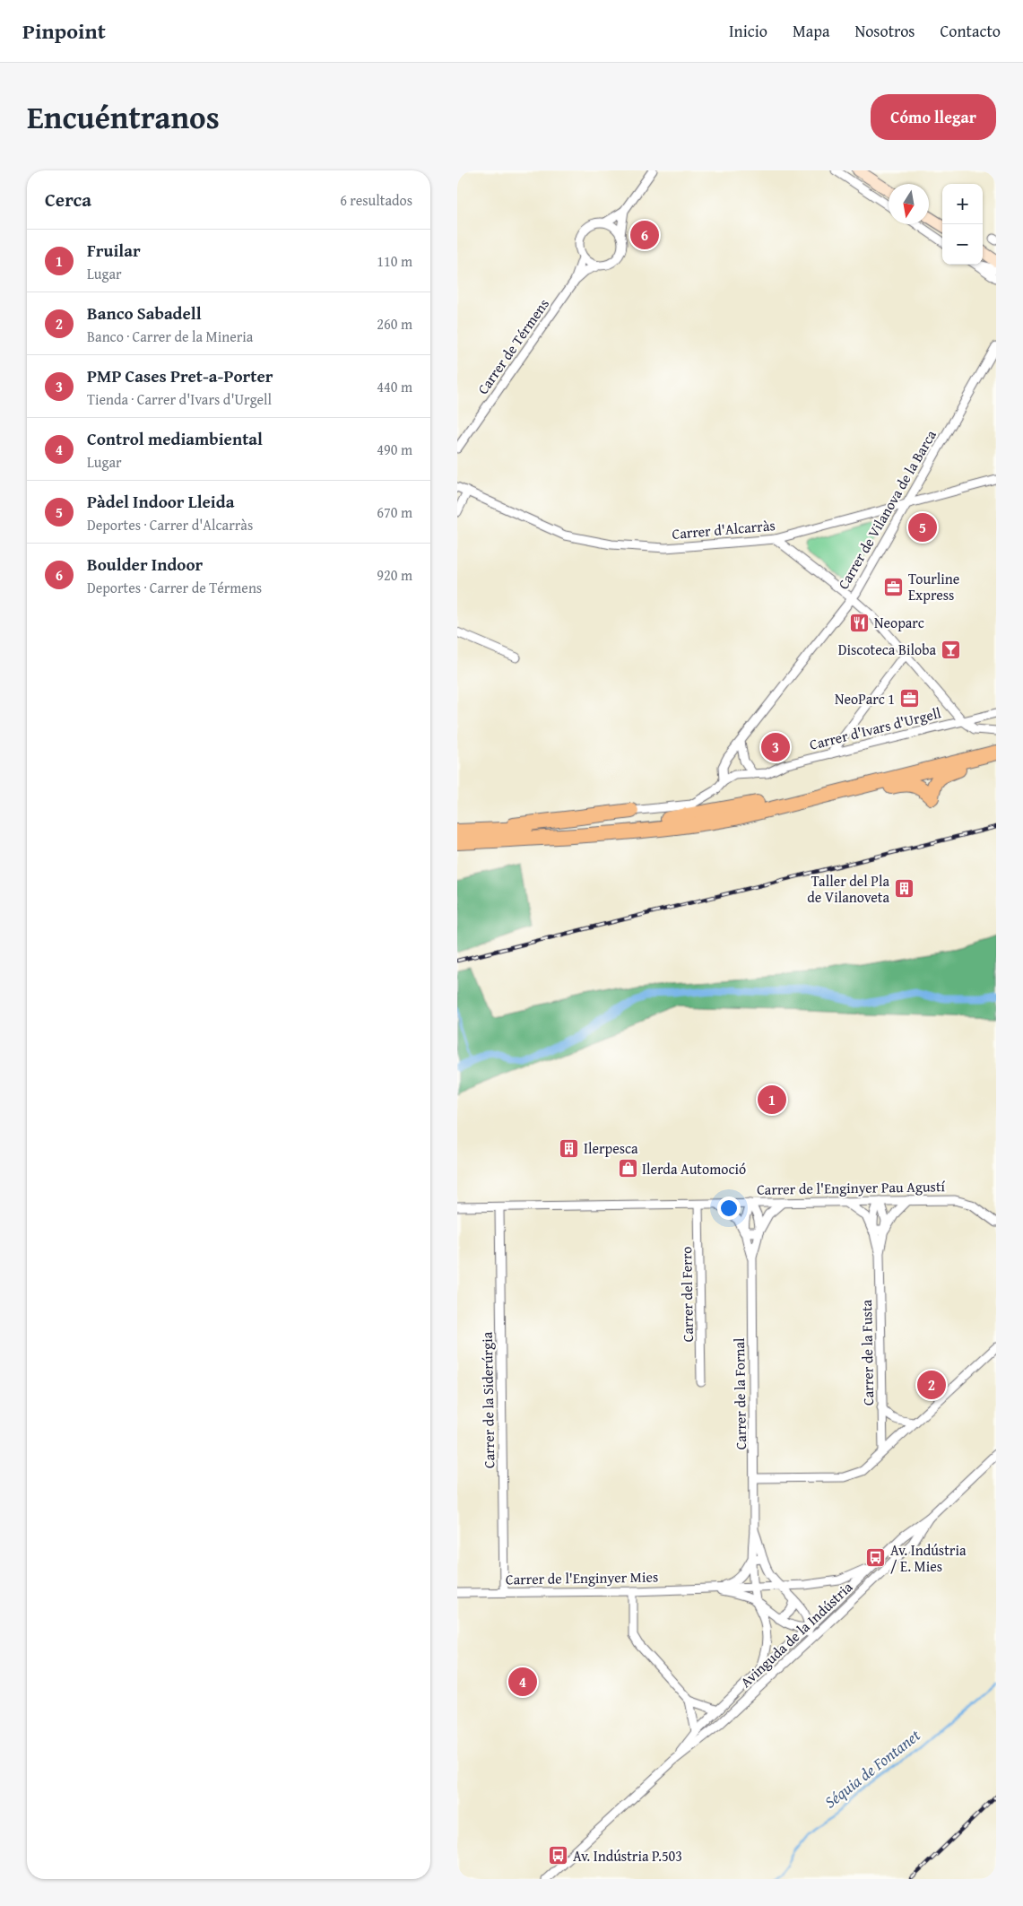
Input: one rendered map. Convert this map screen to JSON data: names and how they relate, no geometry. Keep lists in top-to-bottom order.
{
  "streets": {
    "street": [
      "Carrer de Térmens",
      "Carrer de Vilanova de la Barca",
      "Carrer d'Alcarràs",
      "Carrer d'Ivars d'Urgell",
      "Carrer de l'Enginyer Pau Agustí",
      "Carrer del Ferro",
      "Carrer de la Fusta",
      "Carrer de la Fornal",
      "Carrer de la Siderúrgia",
      "Carrer de l'Enginyer Mies",
      "Avinguda de la Indústria"
    ]
  },
  "crossings": [
    ["Carrer de Vilanova de la Barca", "Carrer d'Alcarràs"],
    ["Carrer de Vilanova de la Barca", "Carrer d'Ivars d'Urgell"],
    ["Carrer de l'Enginyer Pau Agustí", "Carrer del Ferro"],
    ["Carrer de l'Enginyer Pau Agustí", "Carrer de la Fusta"],
    ["Carrer de l'Enginyer Pau Agustí", "Carrer de la Fornal"],
    ["Carrer de l'Enginyer Pau Agustí", "Carrer de la Siderúrgia"],
    ["Carrer de la Fornal", "Carrer de l'Enginyer Mies"],
    ["Carrer de la Fornal", "Avinguda de la Indústria"],
    ["Carrer de la Siderúrgia", "Carrer de l'Enginyer Mies"],
    ["Carrer de l'Enginyer Mies", "Avinguda de la Indústria"]
  ],
  "water": ["Séquia de Fontanet"],
  "places": {
    "office": ["Tourline Express", "NeoParc 1"],
    "restaurant": ["Neoparc"],
    "bar": ["Discoteca Biloba"],
    "building": ["Taller del Pla de Vilanoveta", "Ilerpesca"],
    "shop": ["Ilerda Automoció"],
    "bus stop": ["Av. Indústria / E. Mies", "Av. Indústria P.503"]
  },
  "north": "bottom",
  "page": {
    "header": "Pinpoint",
    "nav": [
      "Inicio",
      "Mapa",
      "Nosotros",
      "Contacto"
    ],
    "title": "Encuéntranos",
    "buttons": "Cómo llegar",
    "heading": ["Cerca", "6 resultados"],
    "map_buttons": ["+", "−"],
    "pins": [
      "6",
      "5",
      "3",
      "1",
      "2",
      "4"
    ],
    "list": [
      {
        "mark": "1",
        "name": "Fruilar",
        "note": "Lugar",
        "value": "110 m"
      },
      {
        "mark": "2",
        "name": "Banco Sabadell",
        "note": "Banco · Carrer de la Mineria",
        "value": "260 m"
      },
      {
        "mark": "3",
        "name": "PMP Cases Pret-a-Porter",
        "note": "Tienda · Carrer d'Ivars d'Urgell",
        "value": "440 m"
      },
      {
        "mark": "4",
        "name": "Control mediambiental",
        "note": "Lugar",
        "value": "490 m"
      },
      {
        "mark": "5",
        "name": "Pàdel Indoor Lleida",
        "note": "Deportes · Carrer d'Alcarràs",
        "value": "670 m"
      },
      {
        "mark": "6",
        "name": "Boulder Indoor",
        "note": "Deportes · Carrer de Térmens",
        "value": "920 m"
      }
    ]
  }
}
